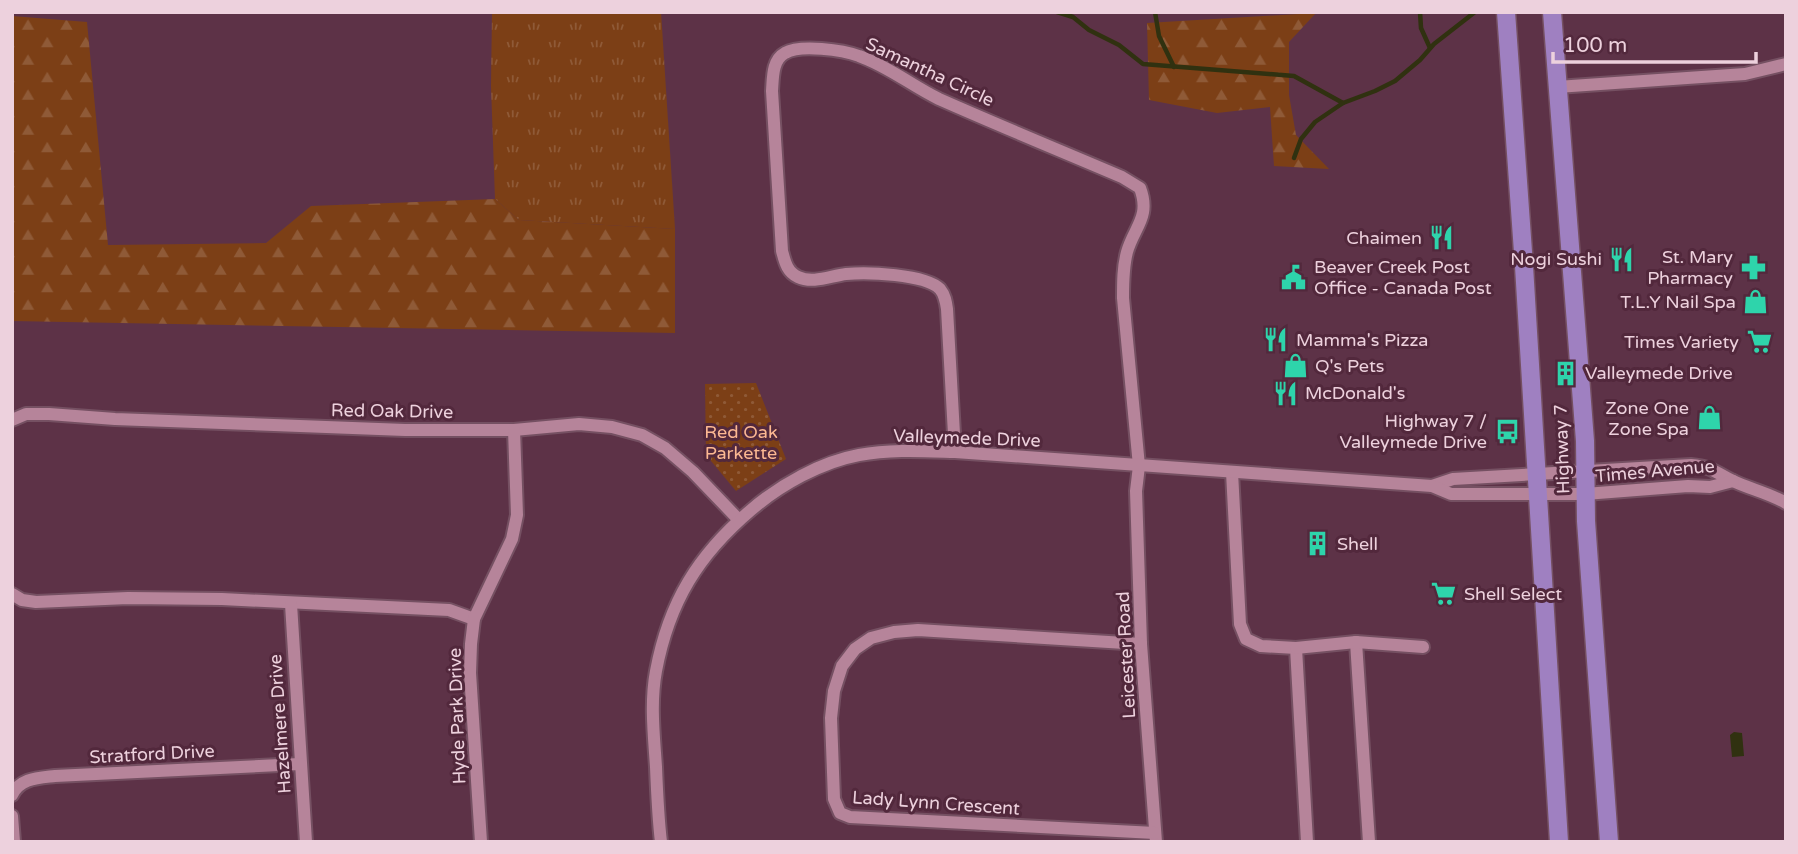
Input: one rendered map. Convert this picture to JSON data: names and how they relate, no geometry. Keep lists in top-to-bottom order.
{
  "streets": {
    "main road": ["Highway 7"],
    "street": [
      "Samantha Circle",
      "Red Oak Drive",
      "Valleymede Drive",
      "Times Avenue",
      "Leicester Road",
      "Hyde Park Drive",
      "Hazelmere Drive",
      "Stratford Drive",
      "Lady Lynn Crescent"
    ]
  },
  "crossings": [
    ["Samantha Circle", "Valleymede Drive"],
    ["Samantha Circle", "Leicester Road"],
    ["Red Oak Drive", "Valleymede Drive"],
    ["Red Oak Drive", "Hyde Park Drive"],
    ["Valleymede Drive", "Highway 7"],
    ["Valleymede Drive", "Times Avenue"],
    ["Valleymede Drive", "Leicester Road"],
    ["Highway 7", "Times Avenue"],
    ["Leicester Road", "Lady Lynn Crescent"],
    ["Hazelmere Drive", "Stratford Drive"]
  ],
  "parks": ["Red Oak Parkette"],
  "places": {
    "restaurant": [
      "Chaimen",
      "Nogi Sushi",
      "Mamma's Pizza",
      "McDonald's"
    ],
    "pharmacy": ["St. Mary Pharmacy"],
    "public building": ["Beaver Creek Post Office - Canada Post"],
    "shop": ["T.L.Y Nail Spa", "Q's Pets", "Zone One Zone Spa"],
    "supermarket": ["Times Variety", "Shell Select"],
    "building": ["Valleymede Drive", "Shell"],
    "bus stop": ["Highway 7 / Valleymede Drive"]
  },
  "scale_bar": "100 m"
}
